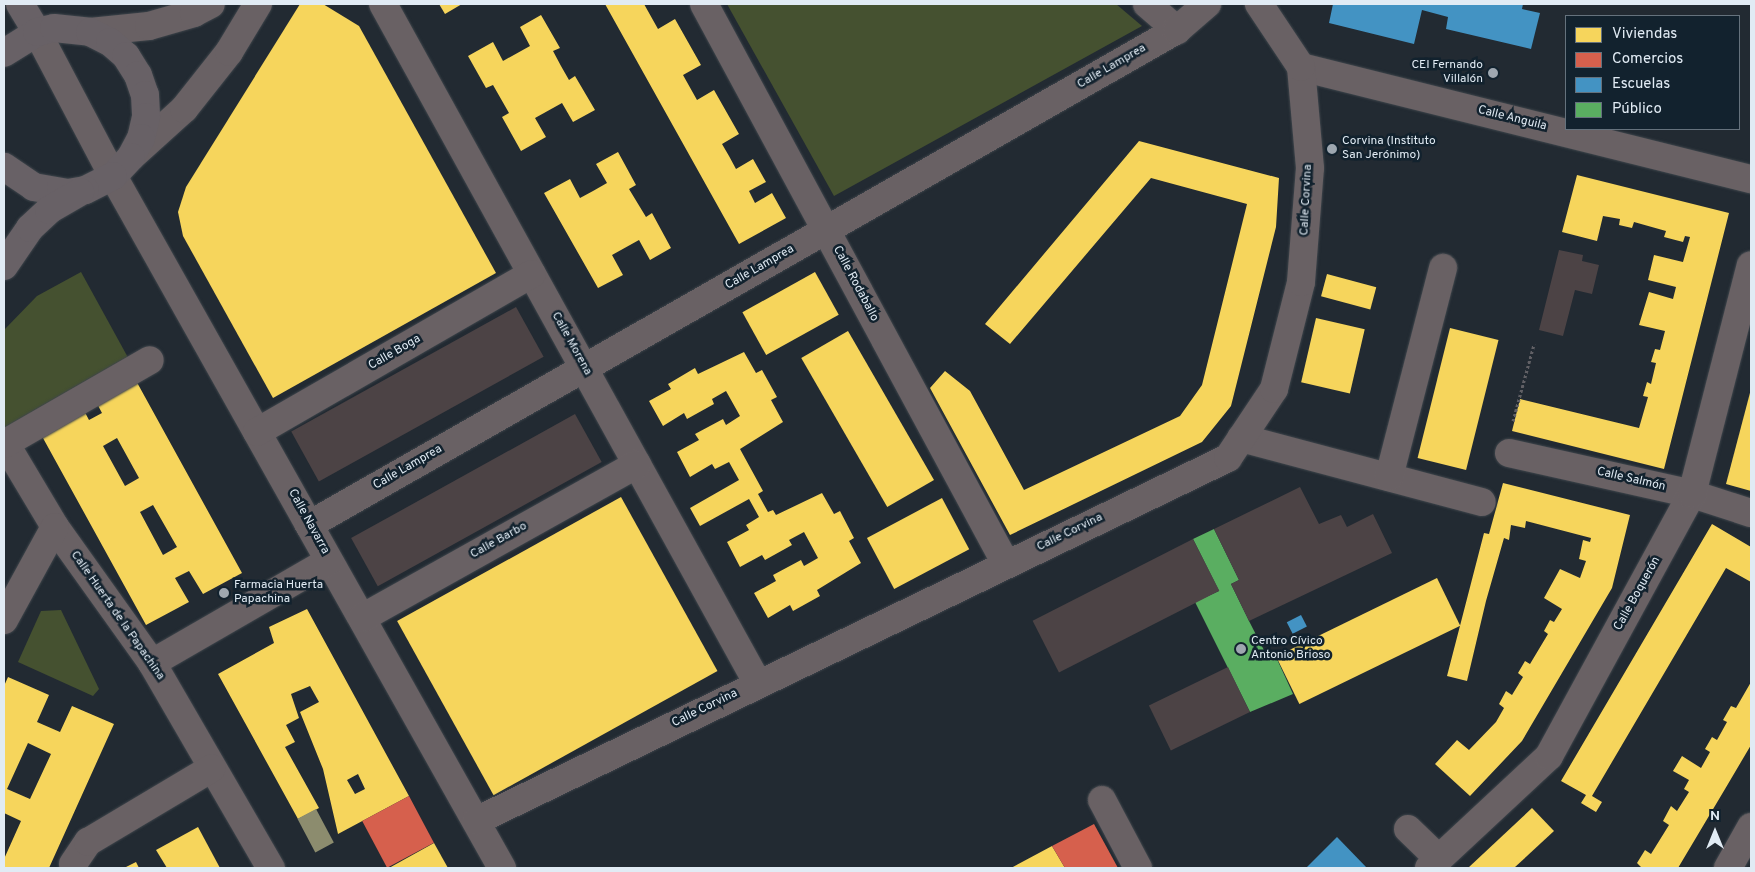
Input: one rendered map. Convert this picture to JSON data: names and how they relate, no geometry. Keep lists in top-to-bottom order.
{
  "streets": {
    "street": [
      "Calle Lamprea",
      "Calle Anguila",
      "Calle Corvina",
      "Calle Rodaballo",
      "Calle Morena",
      "Calle Boga",
      "Calle Salmón",
      "Calle Navarra",
      "Calle Barbo",
      "Calle Boquerón",
      "Calle Huerta de la Papachina"
    ]
  },
  "crossings": [
    ["Calle Lamprea", "Calle Rodaballo"],
    ["Calle Lamprea", "Calle Morena"],
    ["Calle Lamprea", "Calle Navarra"],
    ["Calle Anguila", "Calle Corvina"],
    ["Calle Corvina", "Calle Rodaballo"],
    ["Calle Corvina", "Calle Morena"],
    ["Calle Corvina", "Calle Navarra"],
    ["Calle Morena", "Calle Boga"],
    ["Calle Morena", "Calle Barbo"],
    ["Calle Boga", "Calle Navarra"],
    ["Calle Salmón", "Calle Boquerón"],
    ["Calle Navarra", "Calle Barbo"]
  ],
  "places": [
    "CEI Fernando Villalón",
    "Corvina (Instituto San Jerónimo)",
    "Farmacia Huerta Papachina",
    "Centro Cívico Antonio Brioso"
  ],
  "legend": [
    "Viviendas",
    "Comercios",
    "Escuelas",
    "Público"
  ],
  "north": "top"
}
